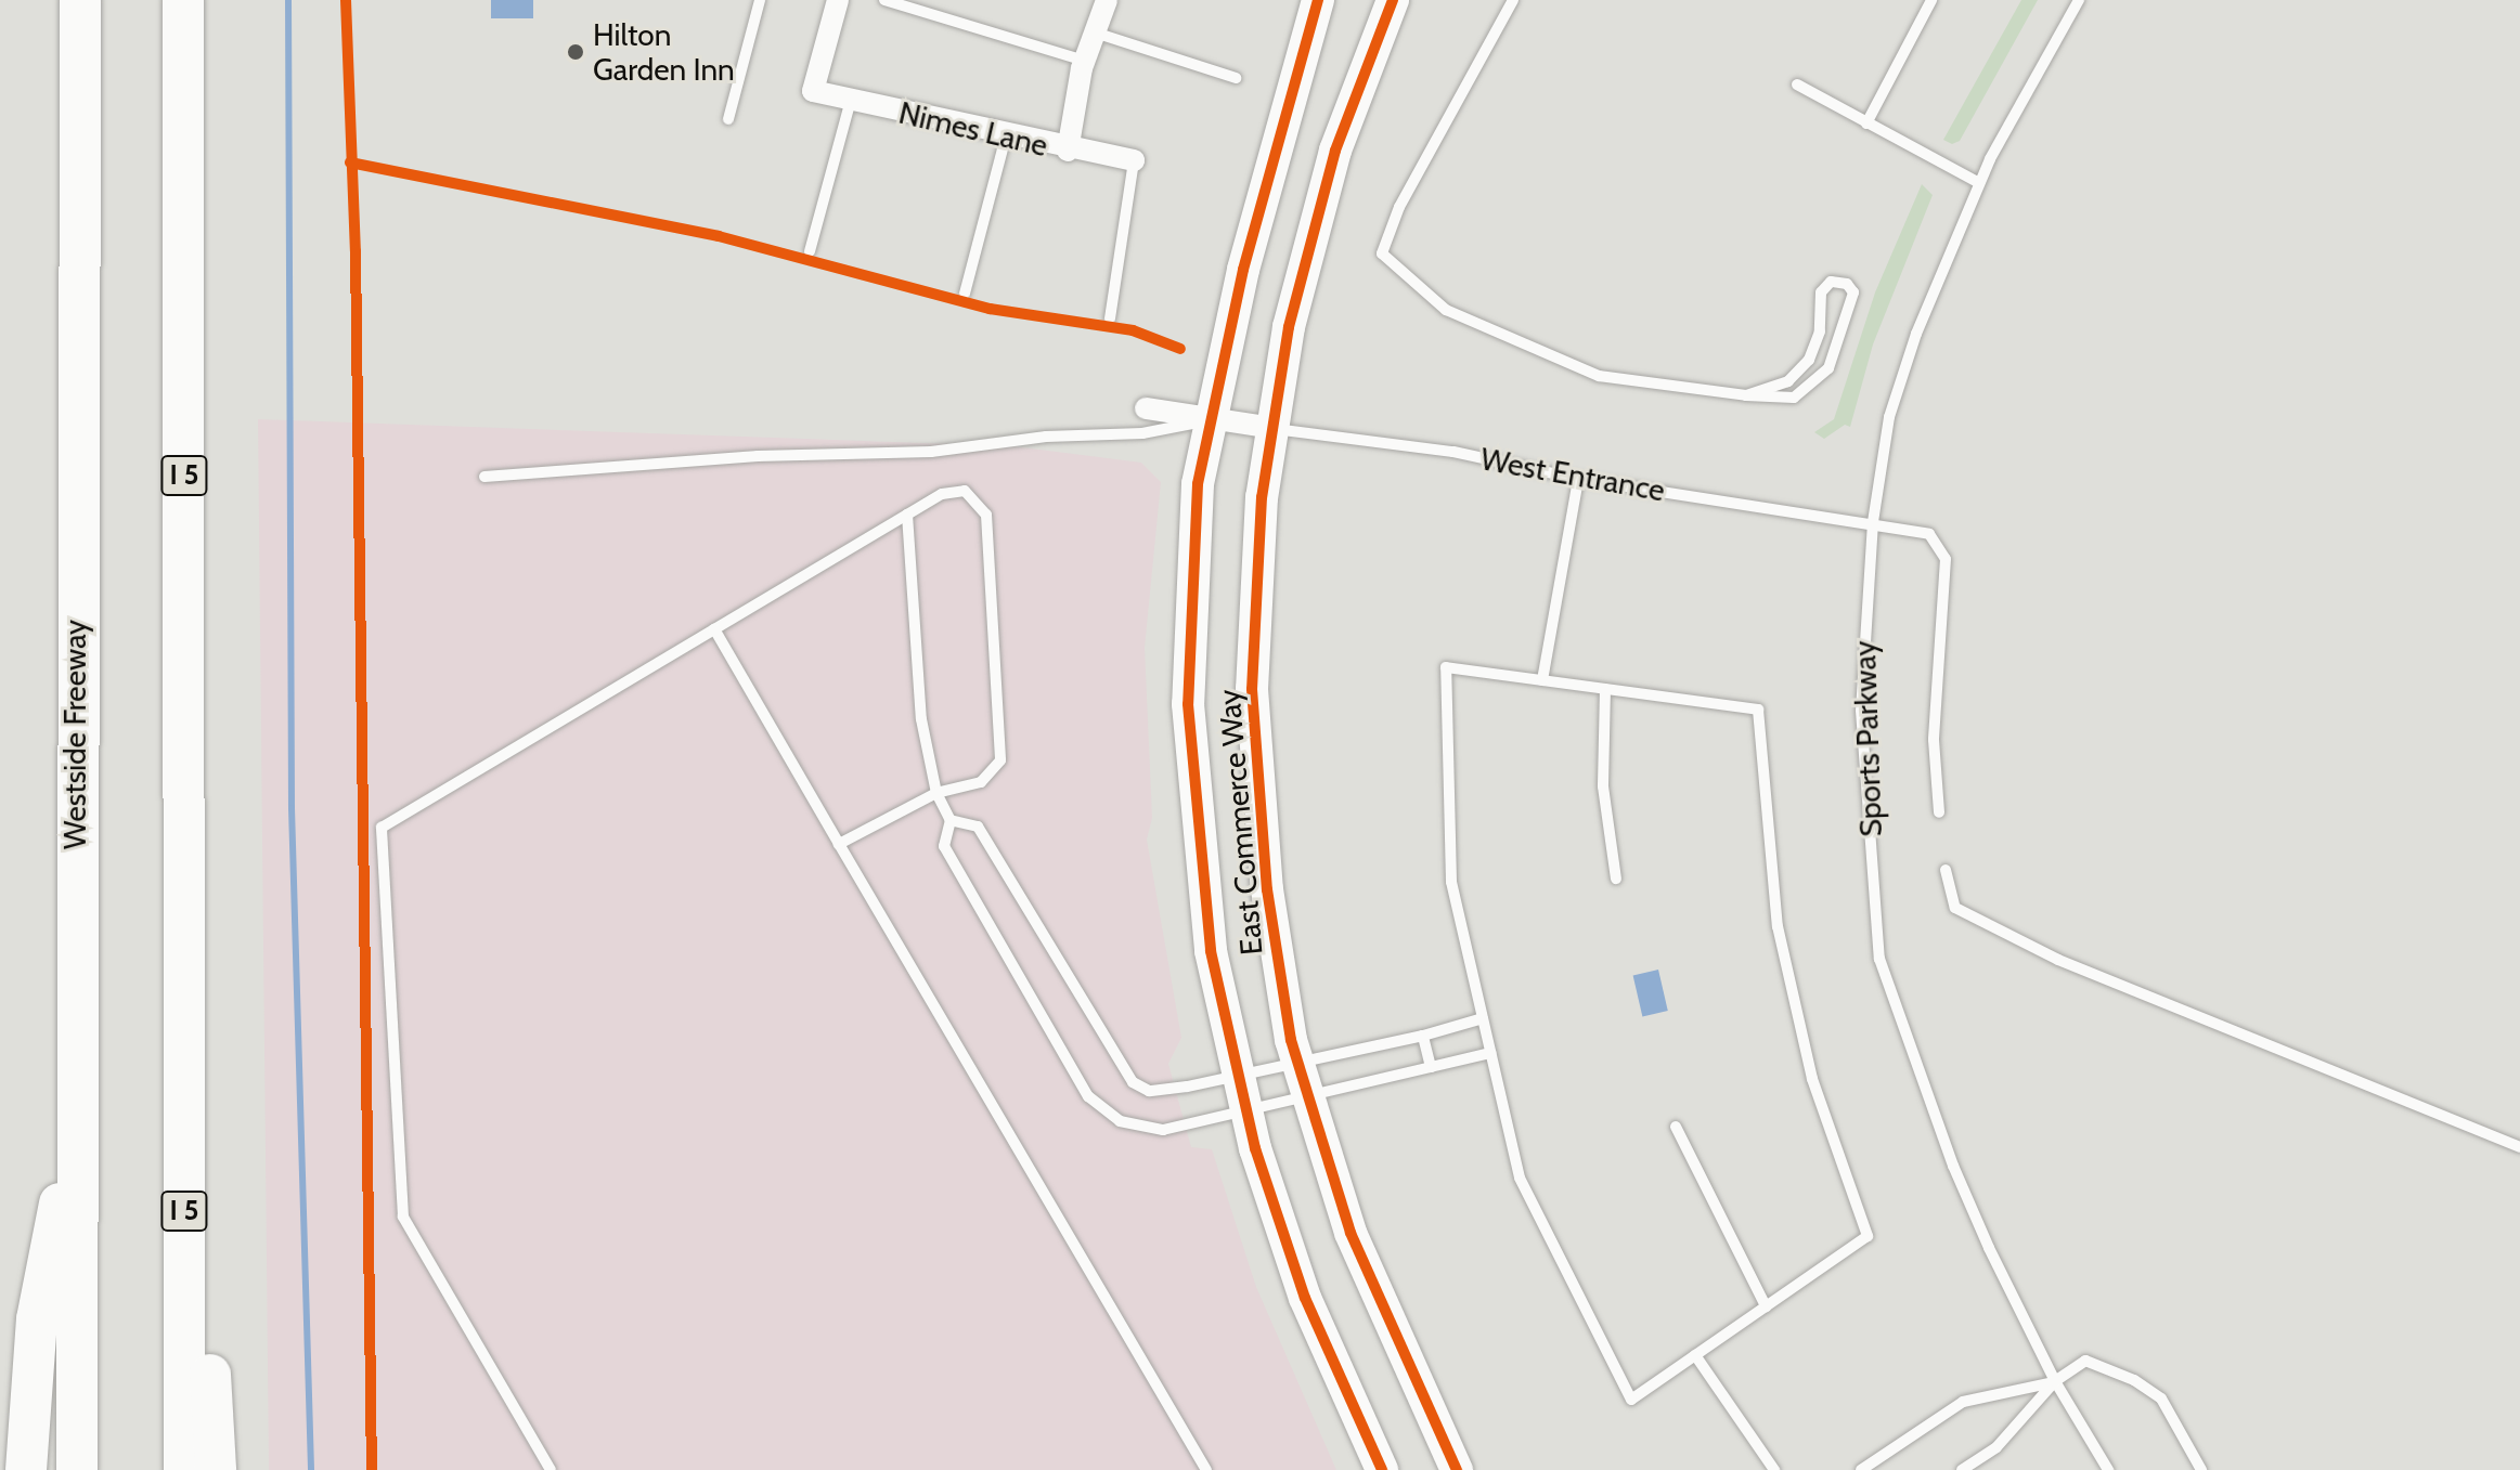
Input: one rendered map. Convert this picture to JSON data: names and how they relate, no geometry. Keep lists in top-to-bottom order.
{
  "streets": {
    "highway": ["I 5", "Westside Freeway"],
    "main road": ["East Commerce Way"],
    "street": ["Nimes Lane"],
    "lane": ["West Entrance", "Sports Parkway"]
  },
  "crossings": [
    ["West Entrance", "Sports Parkway"],
    ["West Entrance", "East Commerce Way"]
  ],
  "places": ["Hilton Garden Inn"]
}
